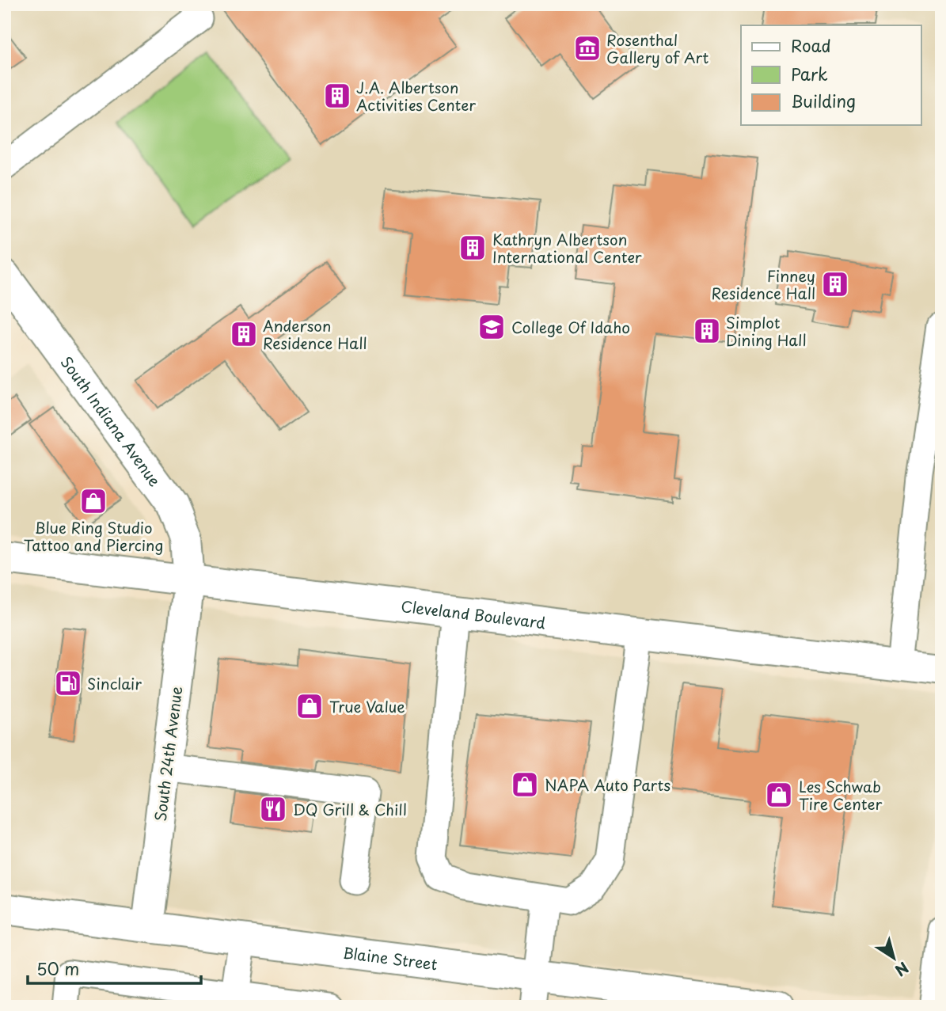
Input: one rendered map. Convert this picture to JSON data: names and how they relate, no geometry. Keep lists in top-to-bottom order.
{
  "streets": {
    "main road": [
      "South Indiana Avenue",
      "Cleveland Boulevard",
      "South 24th Avenue",
      "Blaine Street"
    ]
  },
  "crossings": [
    ["South Indiana Avenue", "Cleveland Boulevard"],
    ["South Indiana Avenue", "South 24th Avenue"],
    ["Cleveland Boulevard", "South 24th Avenue"],
    ["South 24th Avenue", "Blaine Street"]
  ],
  "places": {
    "museum": ["Rosenthal Gallery of Art"],
    "building": [
      "J.A. Albertson Activities Center",
      "Kathryn Albertson International Center",
      "Finney Residence Hall",
      "Simplot Dining Hall",
      "Anderson Residence Hall"
    ],
    "school or university": ["College Of Idaho"],
    "shop": [
      "Blue Ring Studio Tattoo and Piercing",
      "True Value",
      "NAPA Auto Parts",
      "Les Schwab Tire Center"
    ],
    "fuel station": ["Sinclair"],
    "restaurant": ["DQ Grill & Chill"]
  },
  "legend": ["Road", "Park", "Building"],
  "scale_bar": "50 m",
  "north": "bottom right"
}
